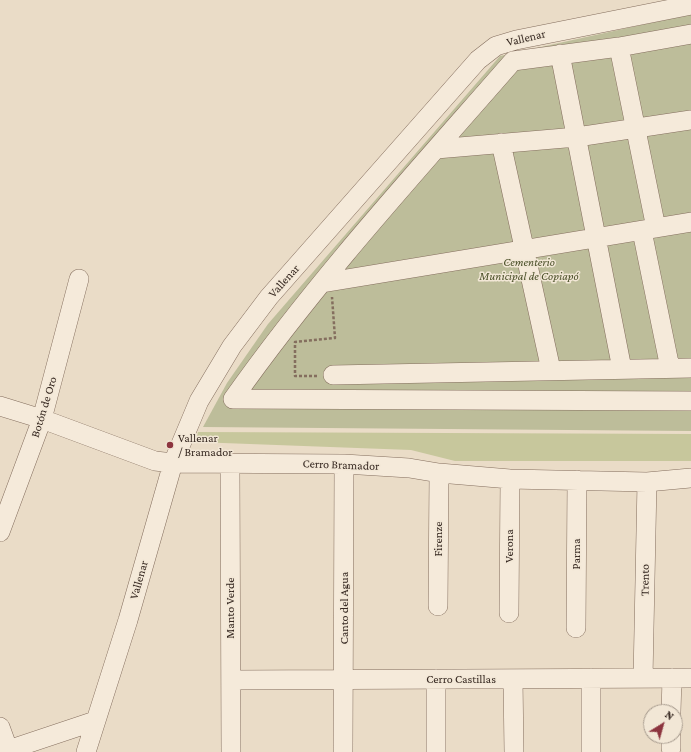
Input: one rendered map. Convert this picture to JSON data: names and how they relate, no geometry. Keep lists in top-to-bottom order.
{
  "streets": {
    "street": [
      "Vallenar",
      "Botón de Oro",
      "Cerro Bramador",
      "Firenze",
      "Verona",
      "Parma",
      "Trento",
      "Manto Verde",
      "Canto del Agua",
      "Cerro Castillas"
    ]
  },
  "crossings": [
    ["Vallenar", "Cerro Bramador"],
    ["Botón de Oro", "Cerro Bramador"],
    ["Cerro Bramador", "Firenze"],
    ["Cerro Bramador", "Verona"],
    ["Cerro Bramador", "Parma"],
    ["Cerro Bramador", "Trento"],
    ["Cerro Bramador", "Manto Verde"],
    ["Cerro Bramador", "Canto del Agua"],
    ["Trento", "Cerro Castillas"],
    ["Manto Verde", "Cerro Castillas"],
    ["Canto del Agua", "Cerro Castillas"]
  ],
  "parks": ["Cementerio Municipal de Copiapó"],
  "places": ["Vallenar / Bramador"],
  "north": "top right"
}
